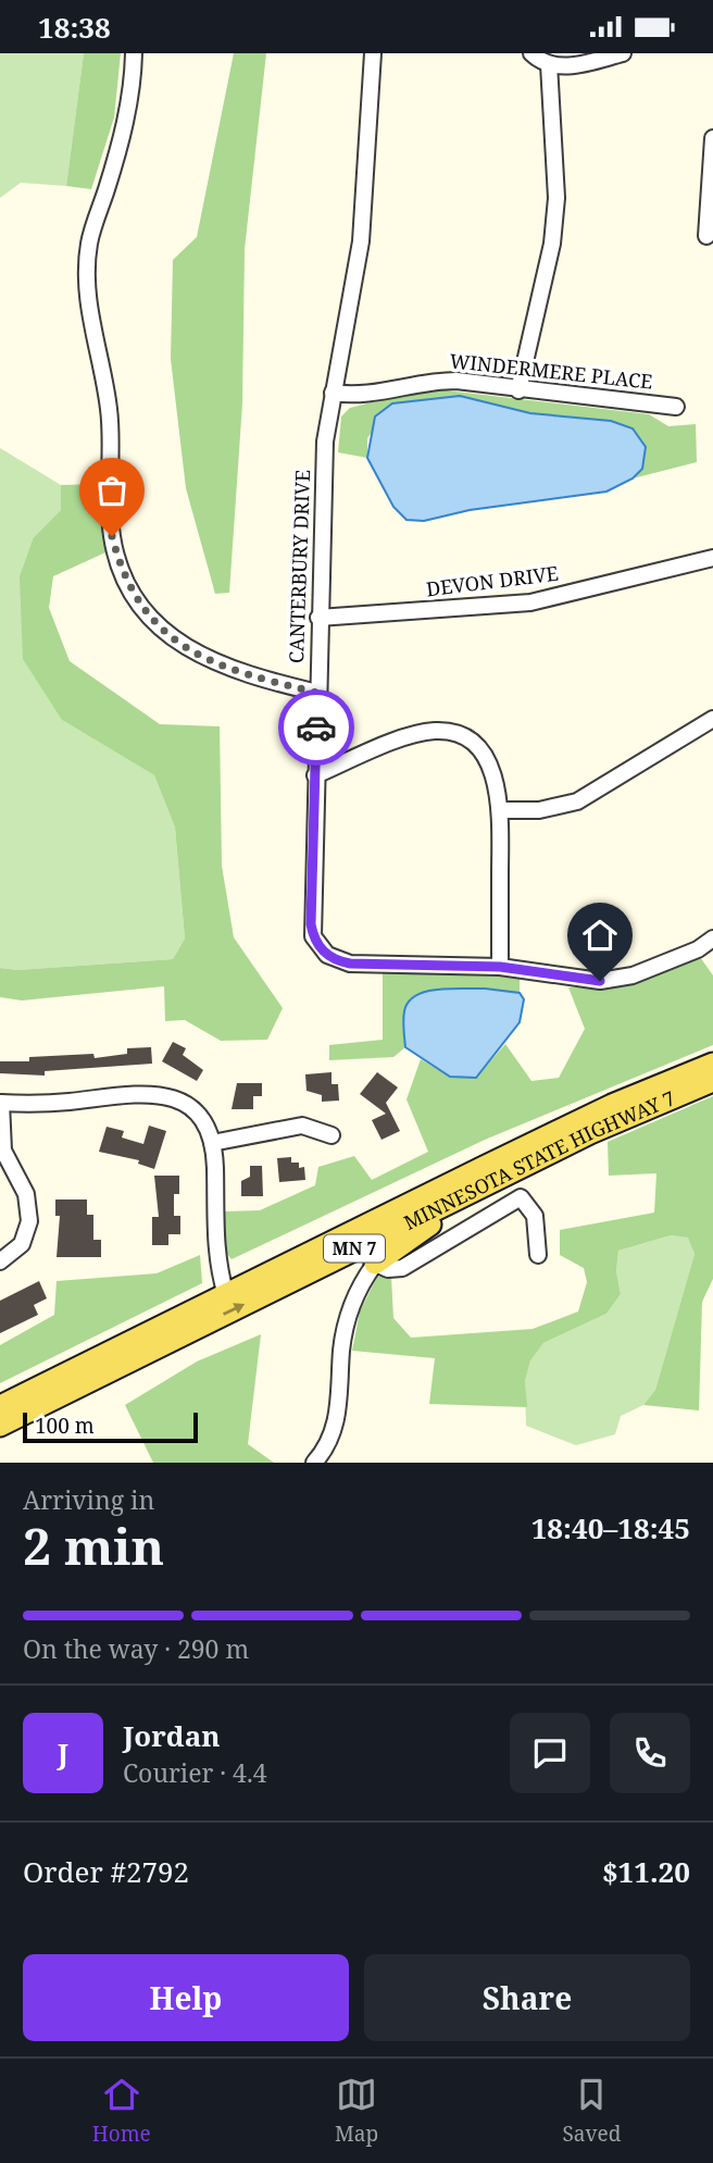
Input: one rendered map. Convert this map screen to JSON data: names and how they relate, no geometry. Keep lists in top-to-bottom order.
{
  "streets": {
    "main road": ["MINNESOTA STATE HIGHWAY 7", "MN 7"],
    "street": ["WINDERMERE PLACE", "CANTERBURY DRIVE", "DEVON DRIVE"]
  },
  "crossings": [
    ["WINDERMERE PLACE", "CANTERBURY DRIVE"],
    ["CANTERBURY DRIVE", "DEVON DRIVE"]
  ],
  "scale_bar": "100 m",
  "page": {
    "status": "18:38",
    "scale": "100 m",
    "heading": ["2 min", "Arriving in", "18:40–18:45"],
    "panel": [
      "Jordan",
      "Courier · 4.4",
      "Order #2792",
      "$11.20"
    ],
    "bar": "On the way · 290 m",
    "round": "J",
    "buttons": ["Help", "Share"],
    "tabs": ["Home", "Map", "Saved"]
  }
}
